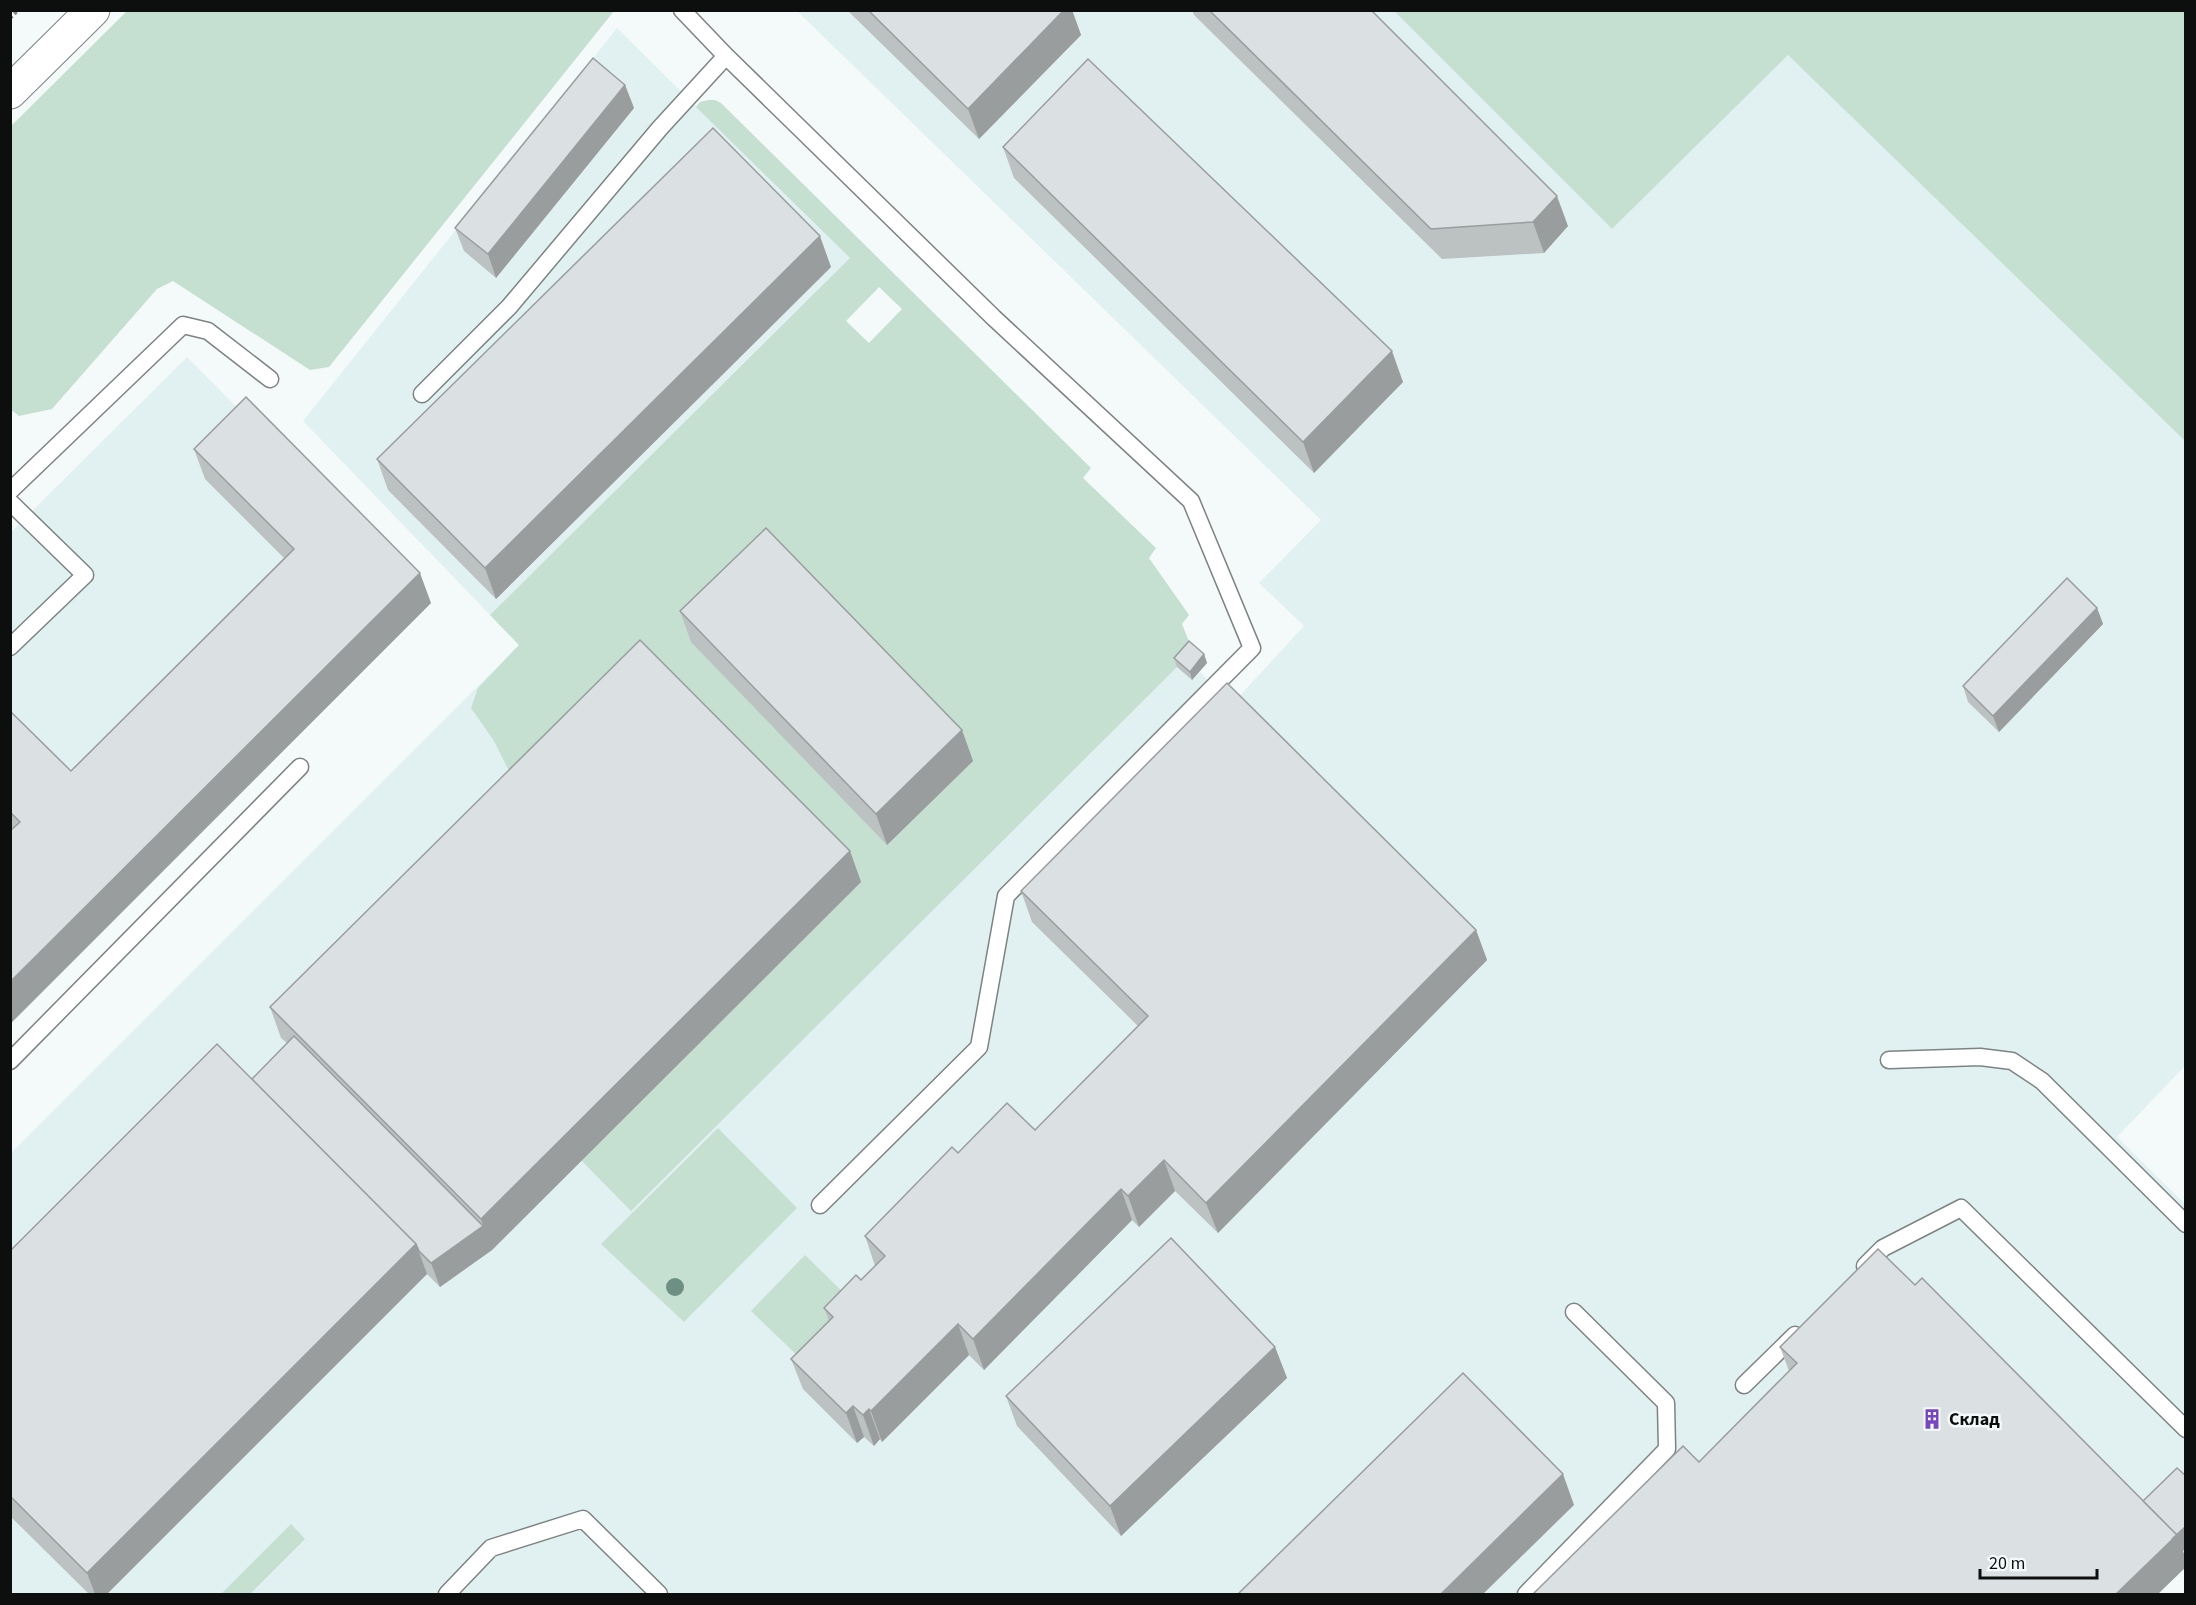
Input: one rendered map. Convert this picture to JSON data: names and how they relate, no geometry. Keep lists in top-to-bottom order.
{
  "places": {
    "building": ["Склад"]
  },
  "scale_bar": "20 m"
}
